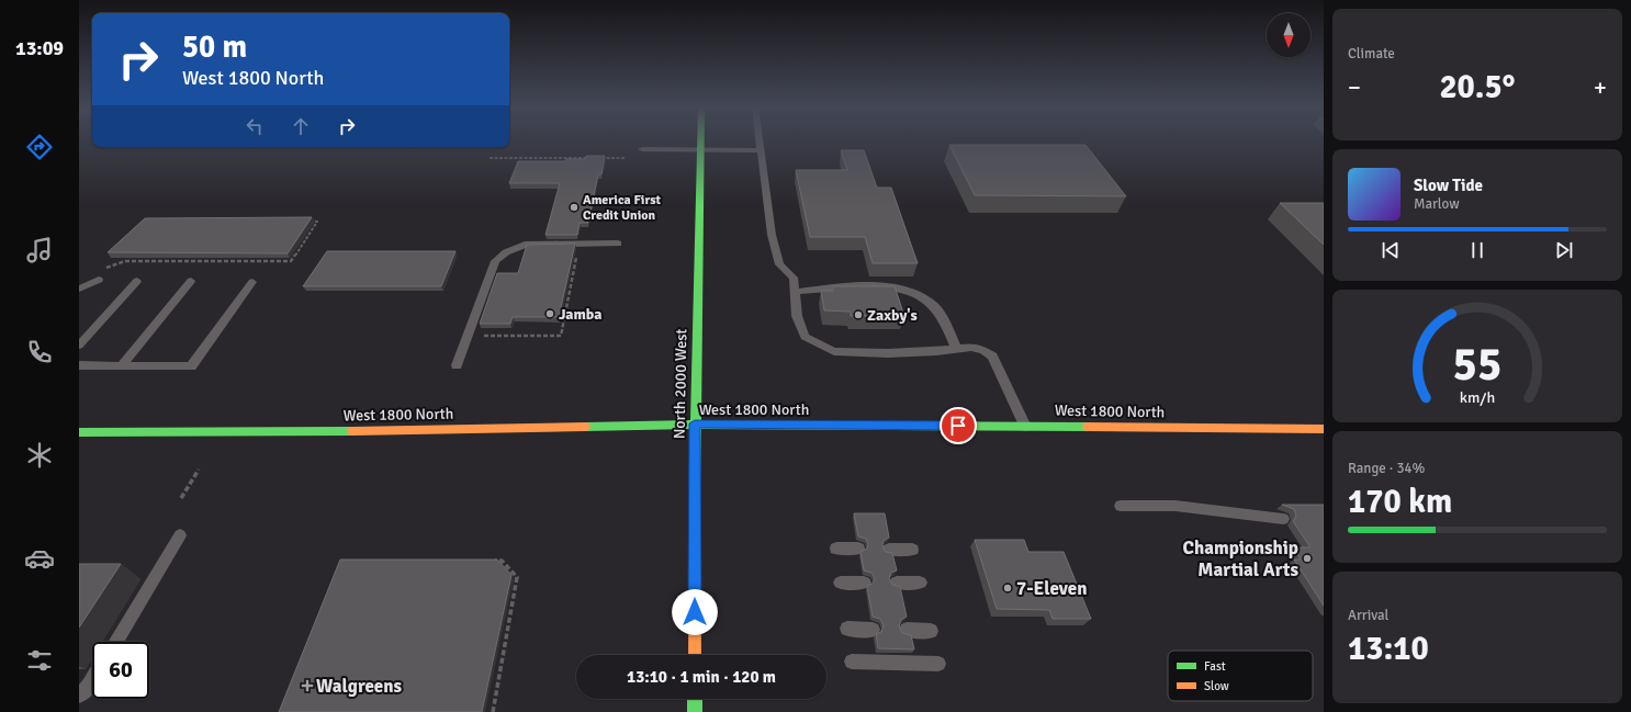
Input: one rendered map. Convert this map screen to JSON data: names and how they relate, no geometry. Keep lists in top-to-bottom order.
{
  "streets": {
    "main road": ["North 2000 West", "West 1800 North"]
  },
  "crossings": [
    ["North 2000 West", "West 1800 North"]
  ],
  "places": {
    "other": [
      "America First Credit Union",
      "Jamba",
      "Zaxby's",
      "Championship Martial Arts",
      "7-Eleven"
    ],
    "health": ["Walgreens"]
  },
  "legend": ["Fast", "Slow"],
  "north": "bottom",
  "page": {
    "tabs": "13:09",
    "tile": [
      "Climate",
      ["Range · 34%", "170 km"],
      ["Arrival", "13:10"]
    ],
    "turn": ["50 m", "West 1800 North"],
    "heat": ["−", "20.5°", "+"],
    "song": ["Slow Tide", "Marlow"],
    "limit": "60",
    "trip": "13:10 · 1 min · 120 m",
    "gauge": ["55", "km/h"]
  }
}
